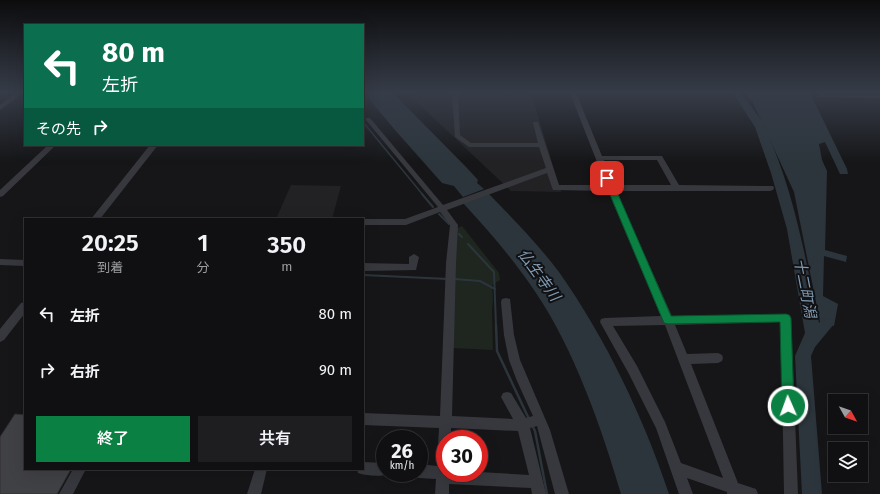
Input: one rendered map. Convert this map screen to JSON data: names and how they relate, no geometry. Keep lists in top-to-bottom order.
{
  "water": ["仏生寺川", "十二町潟"],
  "north": "bottom right",
  "page": {
    "turn": ["80 m", "左折"],
    "then": "その先",
    "eta": [
      "20:25",
      "到着",
      "1",
      "分",
      "350",
      "m"
    ],
    "list": [
      {
        "name": "左折",
        "value": "80 m"
      },
      {
        "name": "右折",
        "value": "90 m"
      }
    ],
    "buttons": ["終了", "共有"],
    "speed": "26 km/h",
    "limit": "30"
  }
}
